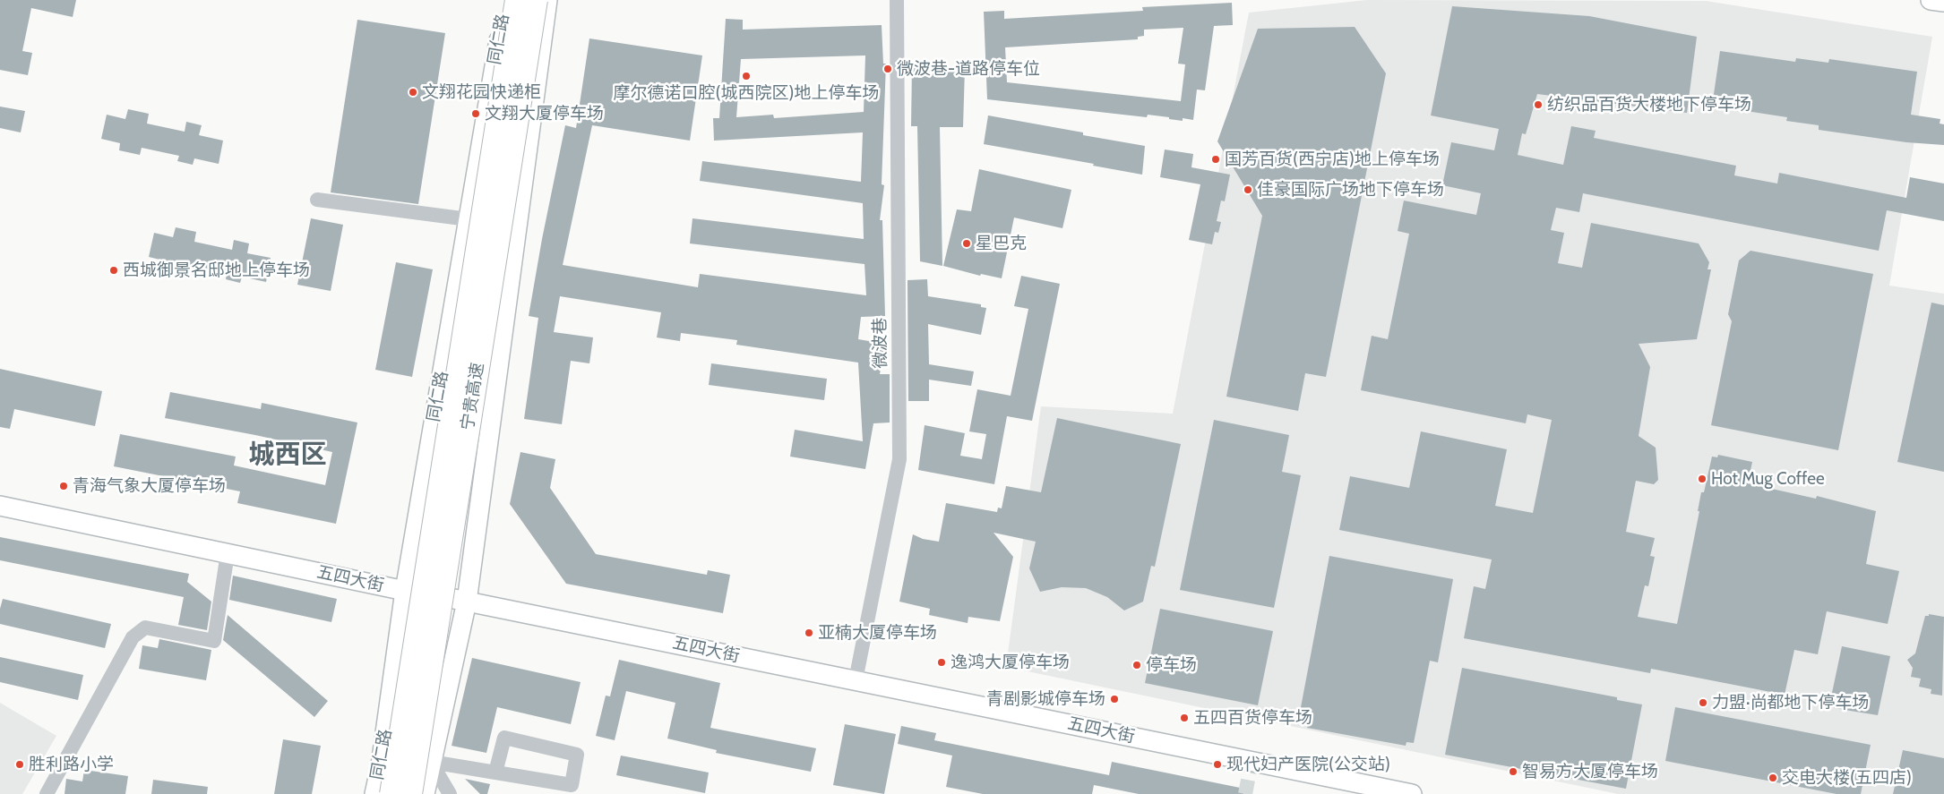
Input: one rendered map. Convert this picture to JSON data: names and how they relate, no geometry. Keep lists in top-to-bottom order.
{
  "streets": {
    "highway": ["宁贵高速"],
    "main road": ["同仁路", "五四大街"],
    "street": ["微波巷"]
  },
  "crossings": [
    ["同仁路", "五四大街"],
    ["微波巷", "五四大街"]
  ],
  "districts": ["城西区"],
  "places": [
    "微波巷-道路停车位",
    "摩尔德诺口腔(城西院区)地上停车场",
    "文翔花园快递柜",
    "纺织品百货大楼地下停车场",
    "文翔大厦停车场",
    "国芳百货(西宁店)地上停车场",
    "佳豪国际广场地下停车场",
    "星巴克",
    "西城御景名邸地上停车场",
    "Hot Mug Coffee",
    "青海气象大厦停车场",
    "亚楠大厦停车场",
    "逸鸿大厦停车场",
    "停车场",
    "青剧影城停车场",
    "力盟·尚都地下停车场",
    "五四百货停车场",
    "胜利路小学",
    "现代妇产医院(公交站)",
    "智易方大厦停车场",
    "交电大楼(五四店)"
  ]
}
